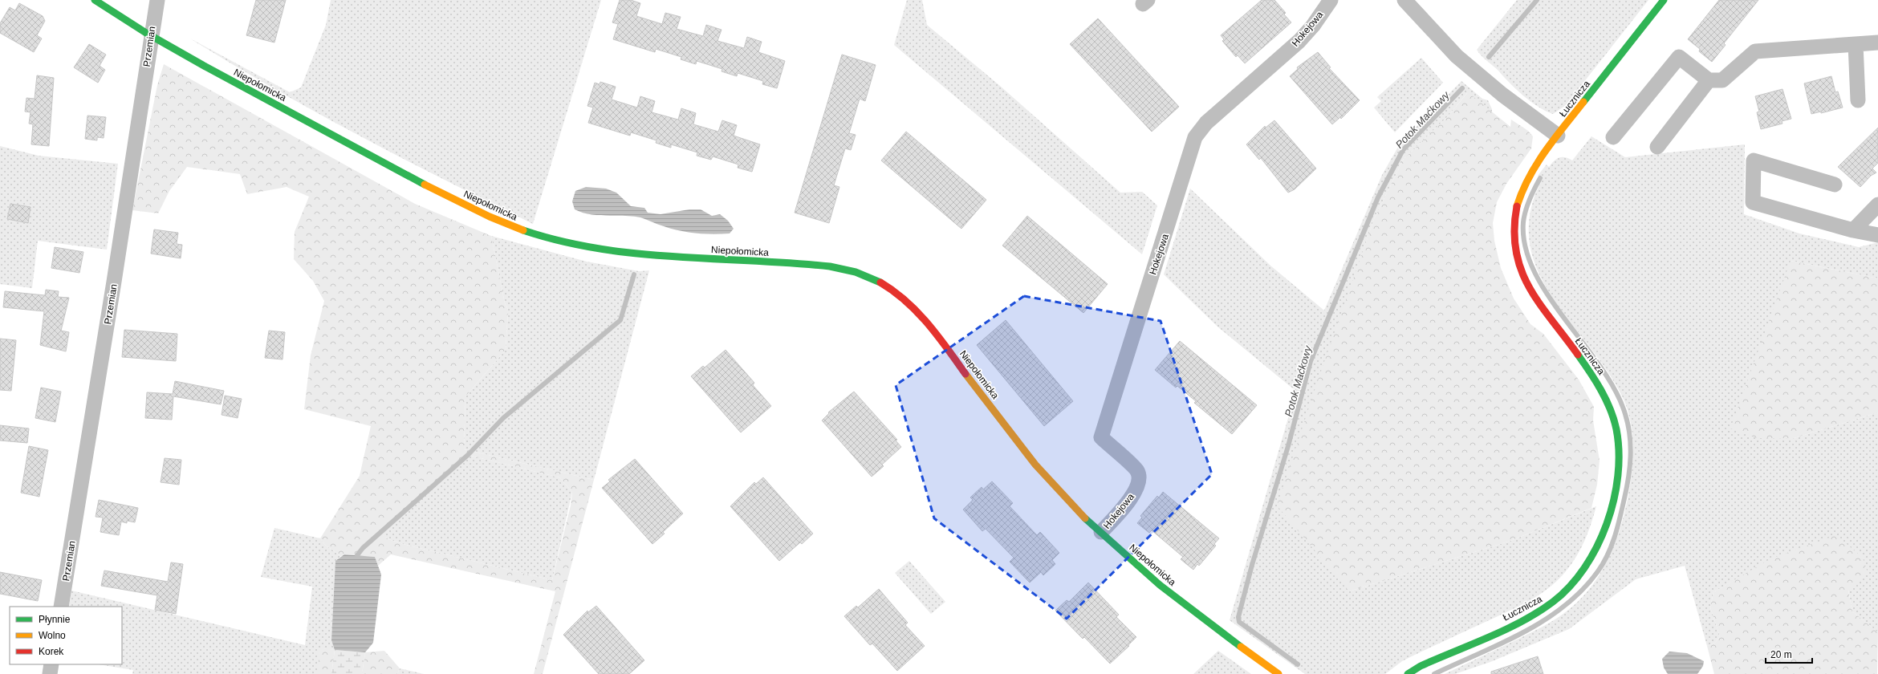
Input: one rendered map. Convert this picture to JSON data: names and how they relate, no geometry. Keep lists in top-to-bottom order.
{
  "streets": {
    "main road": ["Niepołomicka", "Łucznicza"],
    "street": ["Hokejowa", "Przemian"]
  },
  "crossings": [
    ["Hokejowa", "Niepołomicka"],
    ["Przemian", "Niepołomicka"]
  ],
  "water": ["Potok Maćkowy"],
  "legend": ["Płynnie", "Wolno", "Korek"],
  "scale_bar": "20 m"
}
